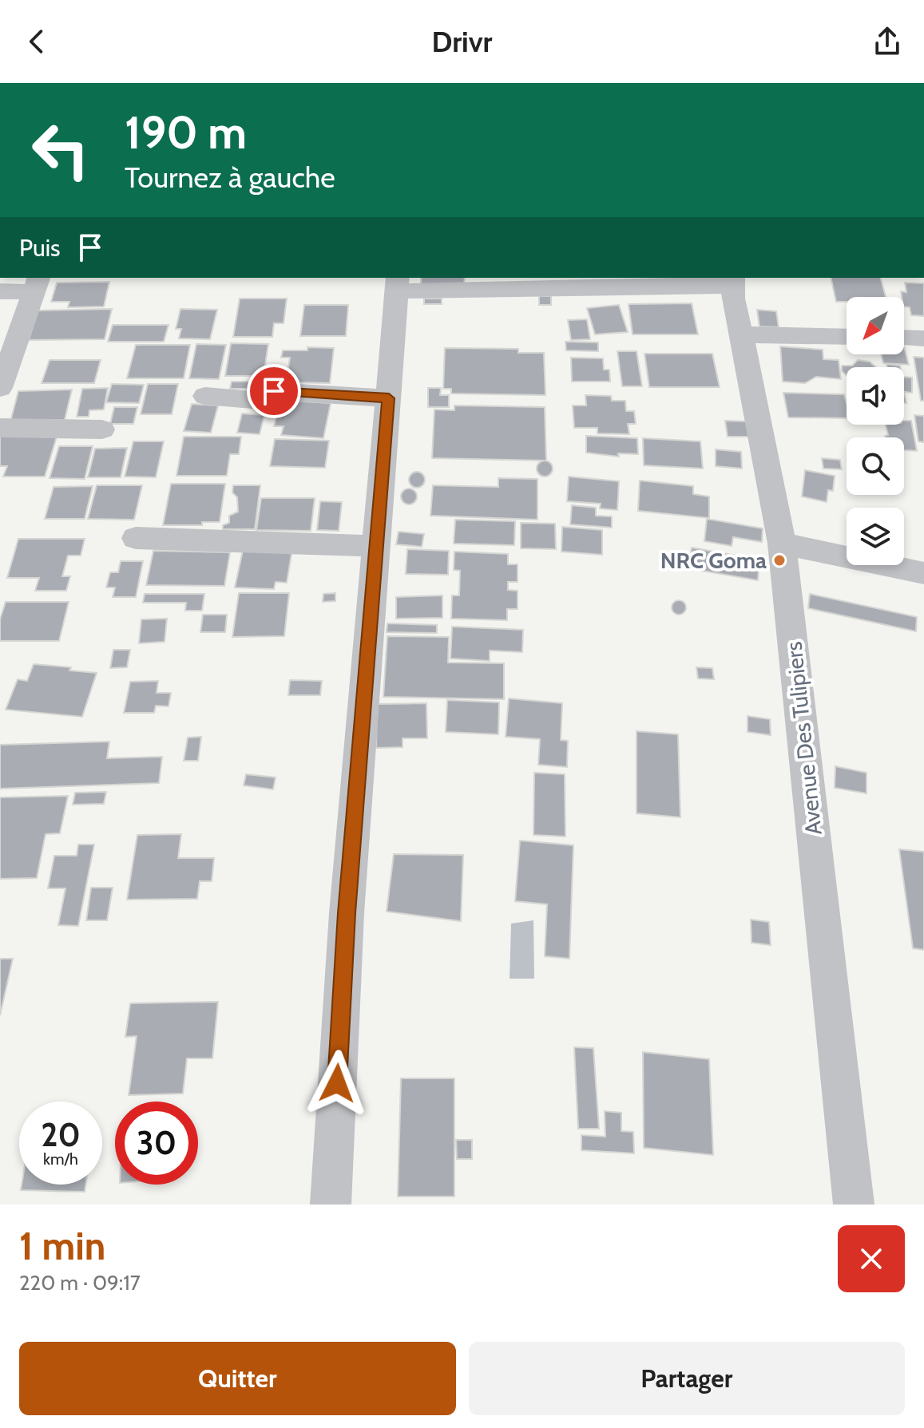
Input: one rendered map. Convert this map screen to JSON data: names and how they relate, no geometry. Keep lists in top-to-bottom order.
{
  "streets": {
    "street": ["Avenue Des Tulipiers"]
  },
  "places": ["NRC Goma"],
  "north": "bottom left",
  "page": {
    "header": "Drivr",
    "turn": ["190 m", "Tournez à gauche"],
    "then": "Puis",
    "speed": "20 km/h",
    "limit": "30",
    "heading": ["1 min", "220 m · 09:17"],
    "buttons": ["Quitter", "Partager"]
  }
}
